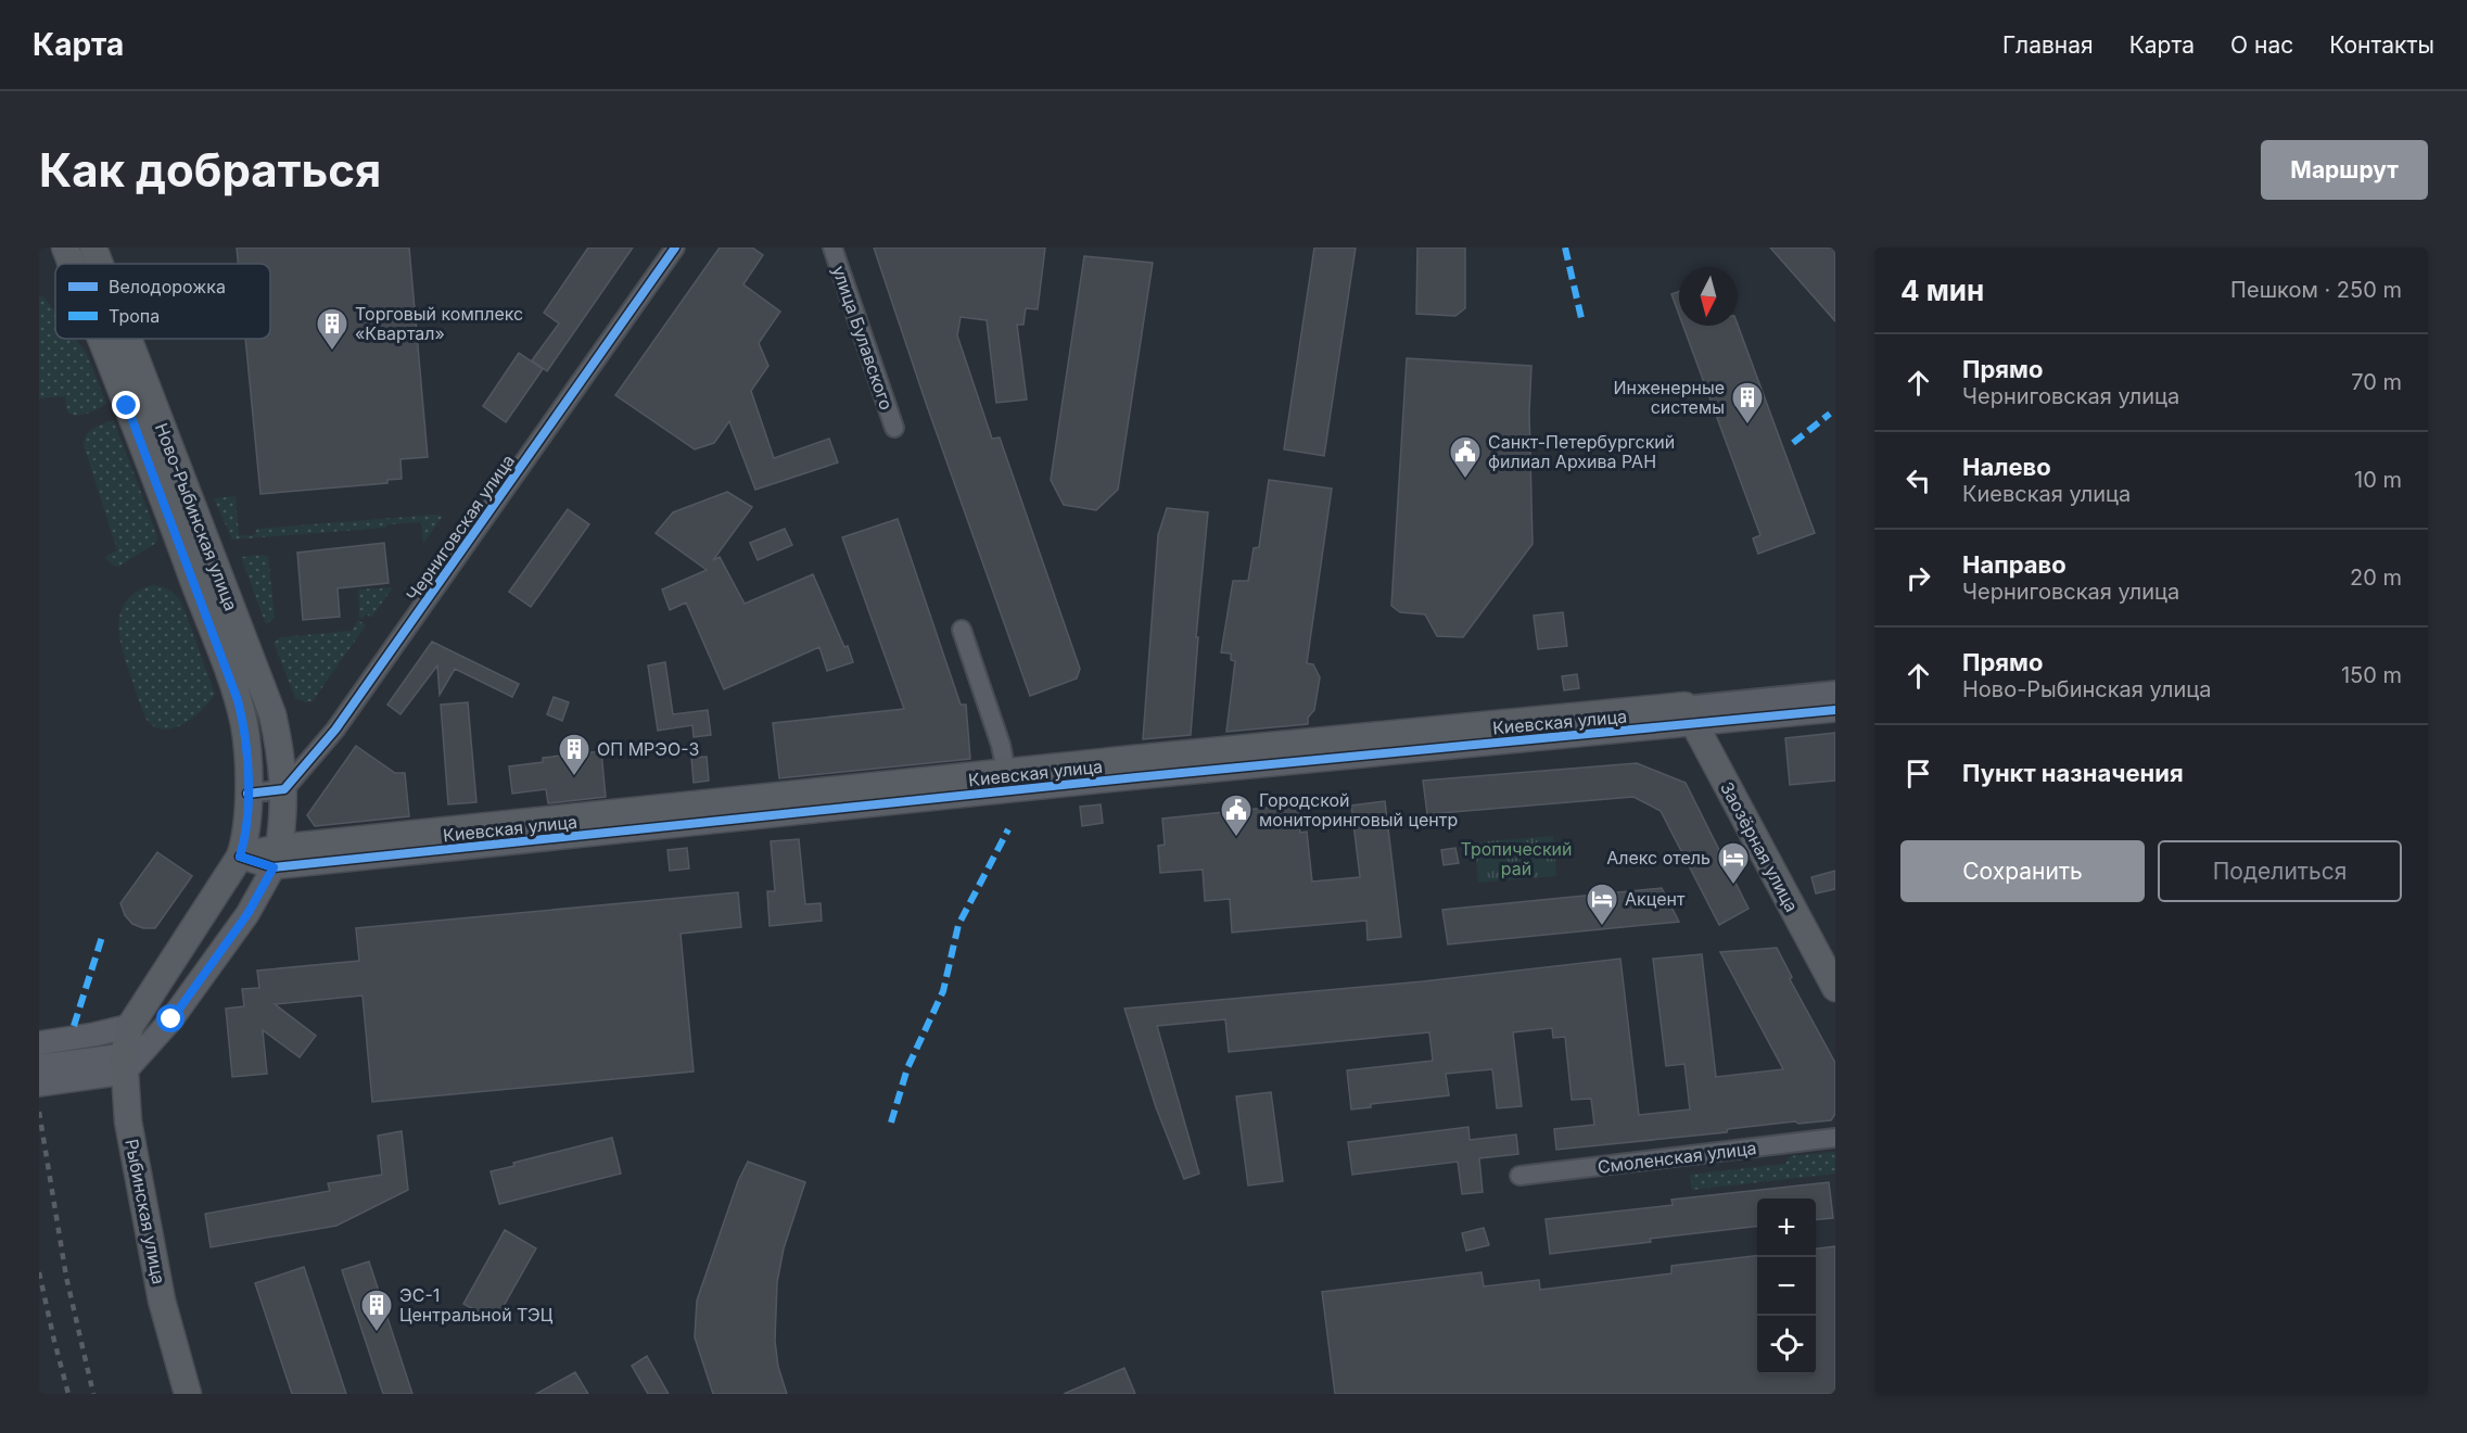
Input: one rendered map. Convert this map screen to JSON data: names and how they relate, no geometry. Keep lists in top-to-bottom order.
{
  "streets": {
    "main road": [
      "Ново-Рыбинская улица",
      "Киевская улица",
      "Заозёрная улица",
      "Рыбинская улица"
    ],
    "street": ["улица Булавского", "Черниговская улица", "Смоленская улица"]
  },
  "crossings": [
    ["Ново-Рыбинская улица", "Черниговская улица"],
    ["Киевская улица", "Заозёрная улица"]
  ],
  "parks": ["Тропический рай"],
  "places": {
    "building": [
      "Торговый комплекс «Квартал»",
      "Инженерные системы",
      "ОП МРЭО-3",
      "ЭС-1 Центральной ТЭЦ"
    ],
    "public building": ["Санкт-Петербургский филиал Архива РАН", "Городской мониторинговый центр"],
    "hotel": ["Алекс отель", "Акцент"]
  },
  "legend": ["Велодорожка", "Тропа"],
  "north": "bottom",
  "page": {
    "header": "Карта",
    "nav": [
      "Главная",
      "Карта",
      "О нас",
      "Контакты"
    ],
    "buttons": [
      "Маршрут",
      ["Сохранить", "Поделиться"]
    ],
    "title": "Как добраться",
    "heading": ["4 мин", "Пешком · 250 m"],
    "list": [
      ["Прямо", "Черниговская улица", "70 m"],
      ["Налево", "Киевская улица", "10 m"],
      ["Направо", "Черниговская улица", "20 m"],
      ["Прямо", "Ново-Рыбинская улица", "150 m"],
      "Пункт назначения"
    ],
    "map_buttons": ["+", "−"]
  }
}
